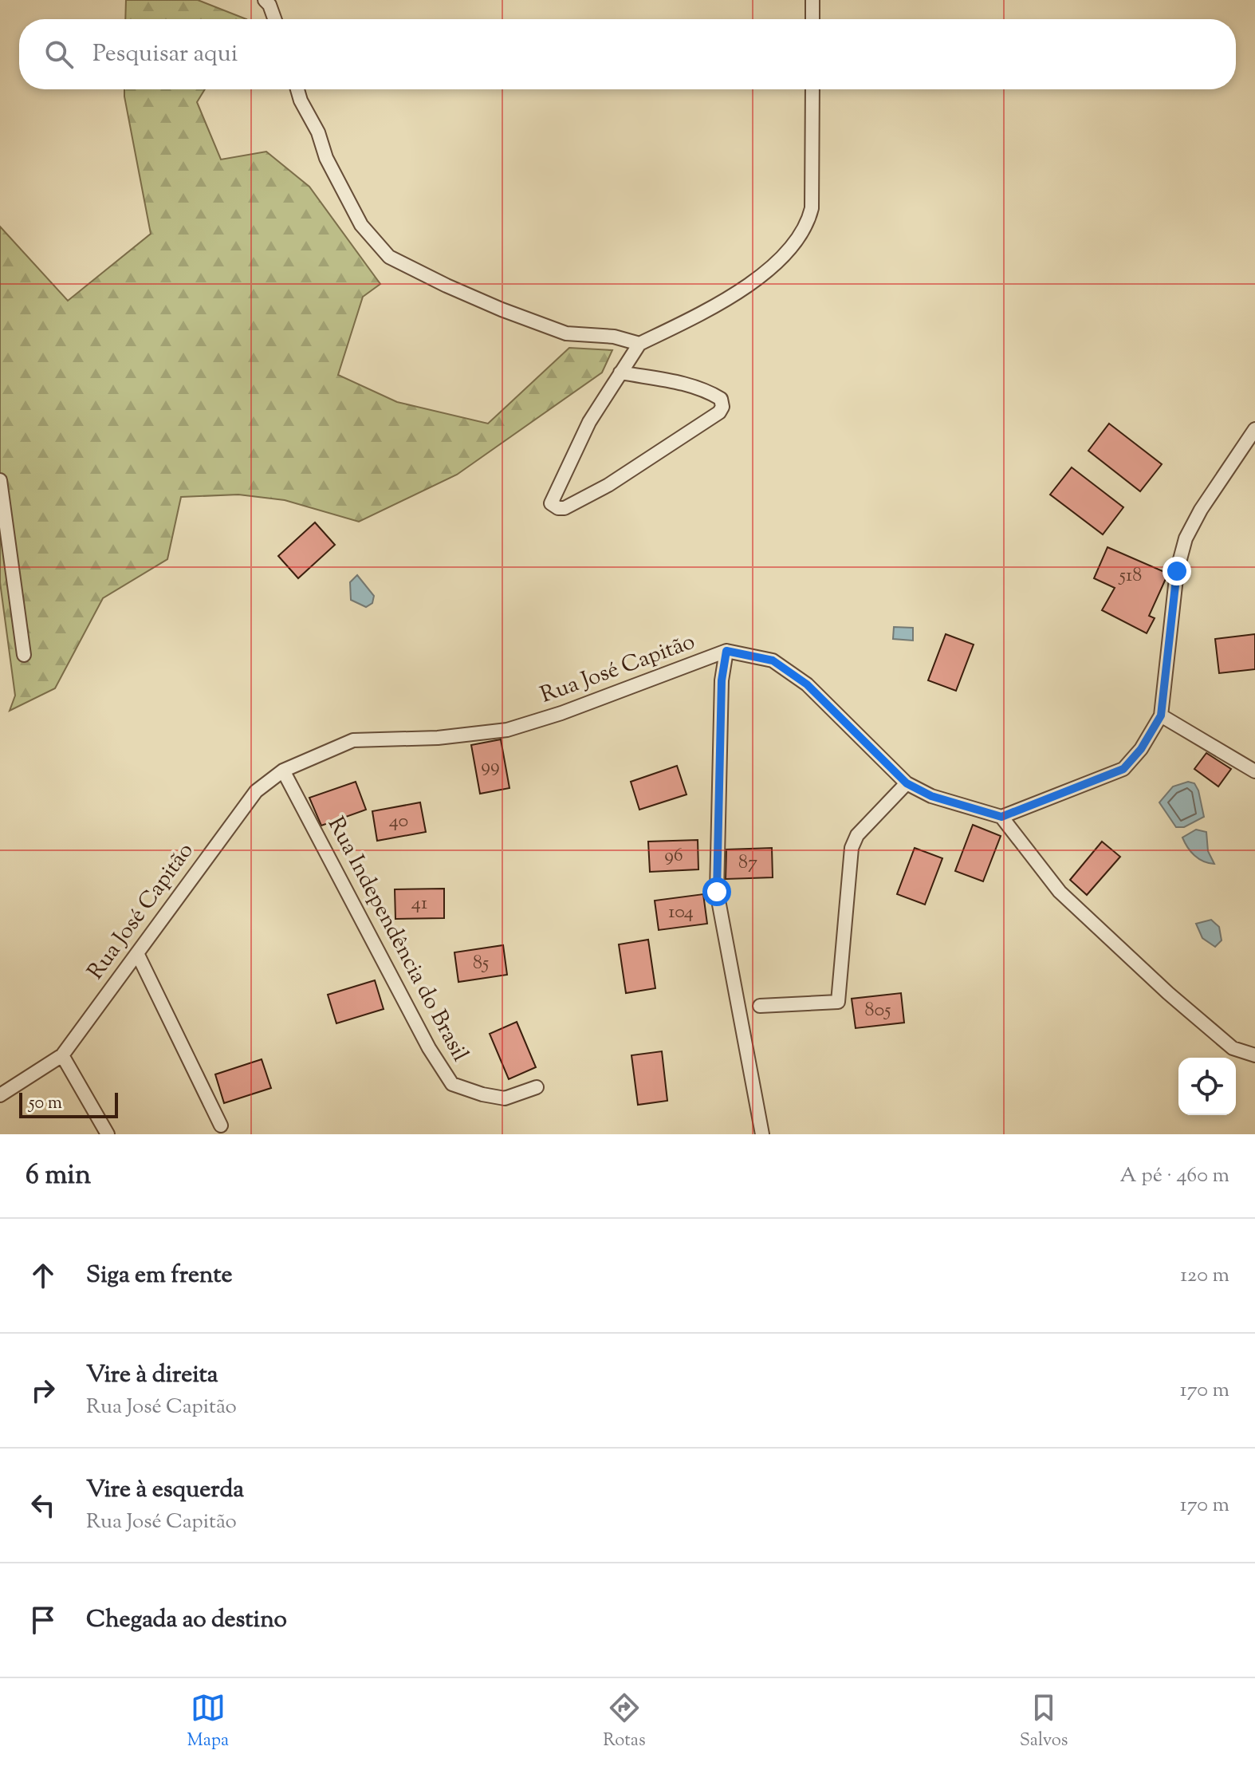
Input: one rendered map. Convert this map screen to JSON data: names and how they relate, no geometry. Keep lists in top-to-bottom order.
{
  "streets": {
    "street": ["Rua José Capitão", "Rua Independência do Brasil"]
  },
  "crossings": [
    ["Rua José Capitão", "Rua Independência do Brasil"]
  ],
  "house_numbers": [
    "518",
    "99",
    "40",
    "96",
    "87",
    "41",
    "104",
    "85",
    "805"
  ],
  "scale_bar": "50 m",
  "page": {
    "search": "Pesquisar aqui",
    "scale": "50 m",
    "heading": ["6 min", "A pé · 460 m"],
    "list": [
      ["Siga em frente", "120 m"],
      ["Vire à direita", "Rua José Capitão", "170 m"],
      ["Vire à esquerda", "Rua José Capitão", "170 m"],
      "Chegada ao destino"
    ],
    "nav": ["Mapa", "Rotas", "Salvos"]
  }
}
